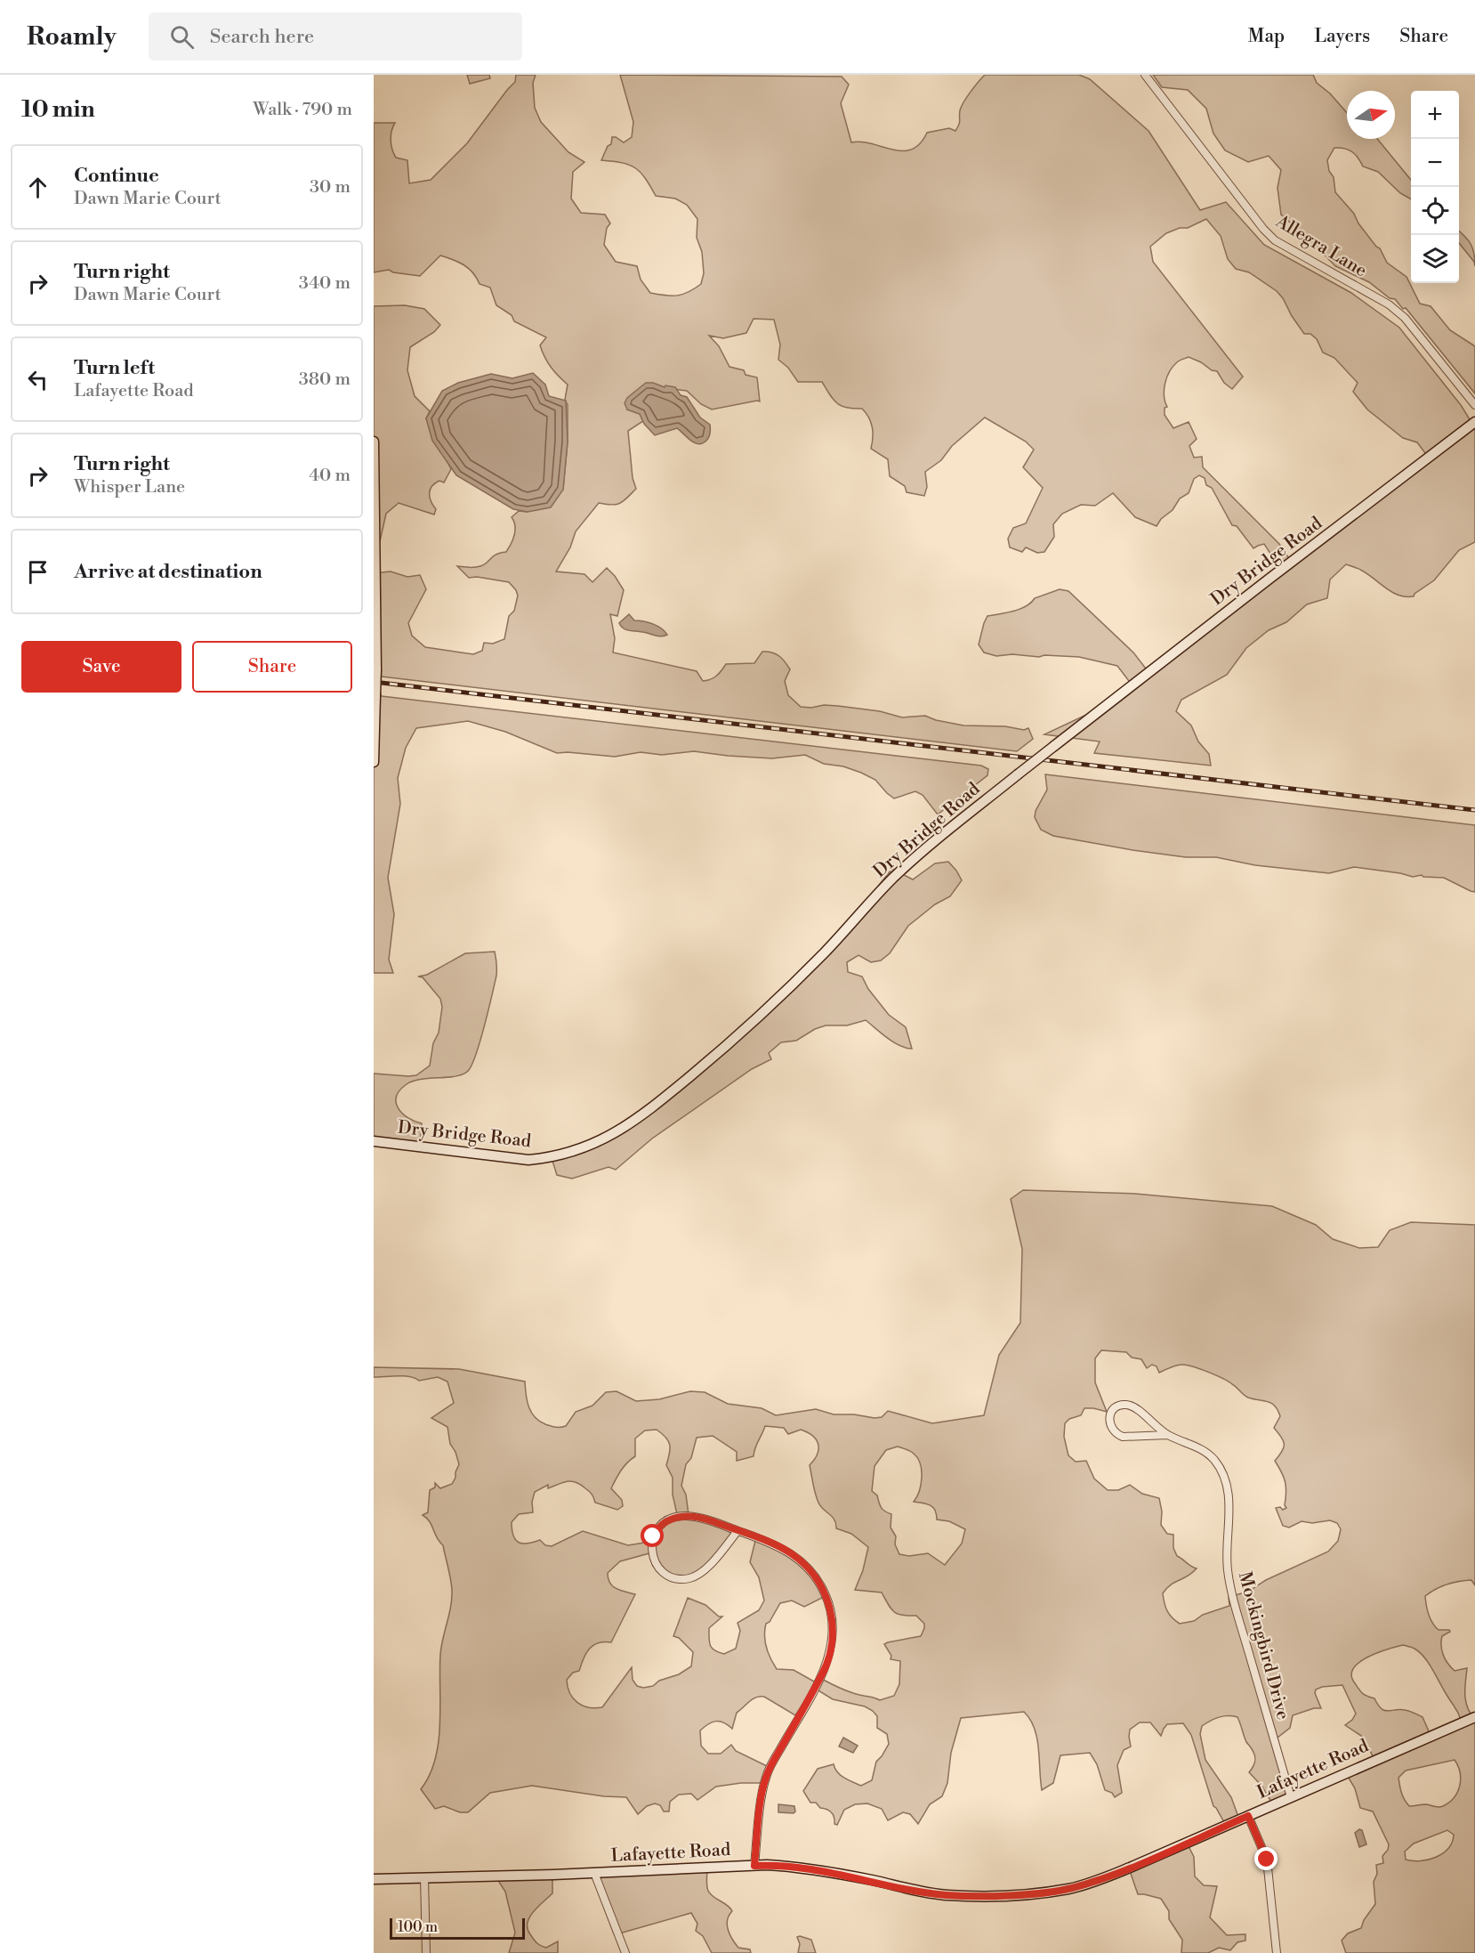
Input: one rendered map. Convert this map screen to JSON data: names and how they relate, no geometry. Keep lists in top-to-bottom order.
{
  "streets": {
    "street": [
      "Allegra Lane",
      "Dry Bridge Road",
      "Mockingbird Drive",
      "Lafayette Road"
    ]
  },
  "crossings": [
    ["Mockingbird Drive", "Lafayette Road"]
  ],
  "scale_bar": "100 m",
  "north": "right",
  "page": {
    "header": "Roamly",
    "search": "Search here",
    "nav": ["Map", "Layers", "Share"],
    "heading": ["10 min", "Walk · 790 m"],
    "map_buttons": ["+", "−"],
    "list": [
      ["Continue", "Dawn Marie Court", "30 m"],
      ["Turn right", "Dawn Marie Court", "340 m"],
      ["Turn left", "Lafayette Road", "380 m"],
      ["Turn right", "Whisper Lane", "40 m"],
      "Arrive at destination"
    ],
    "buttons": ["Save", "Share"],
    "scale": "100 m"
  }
}
